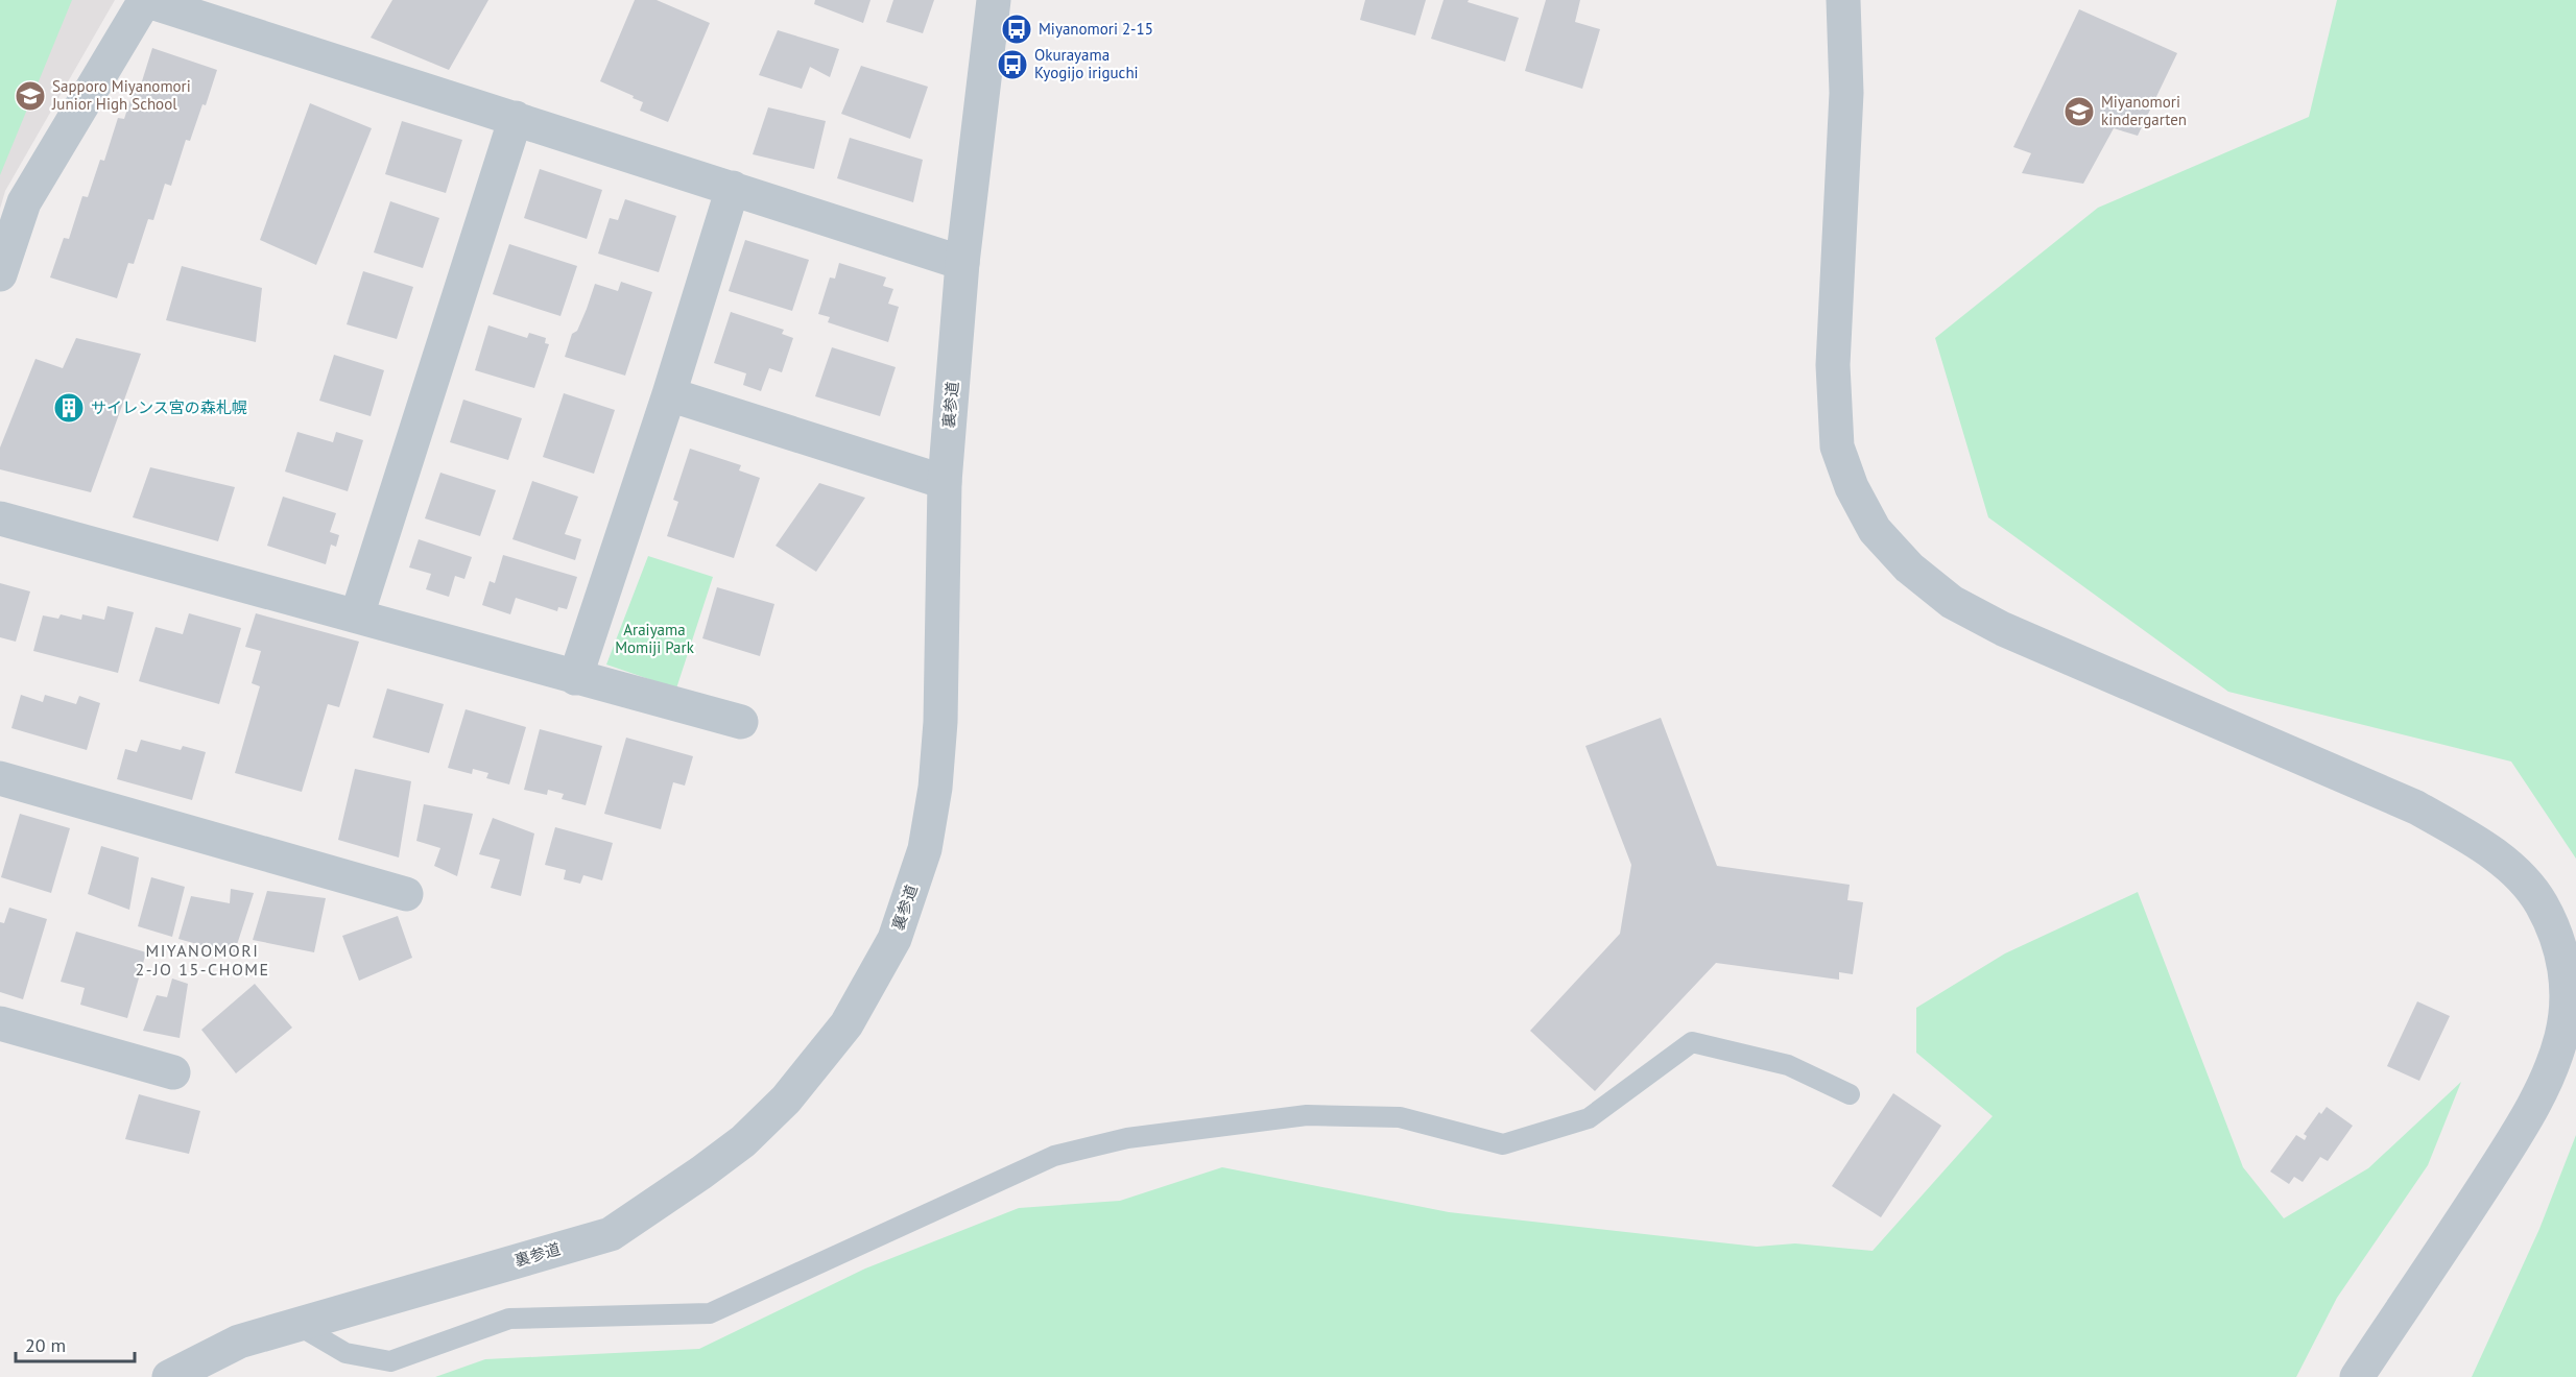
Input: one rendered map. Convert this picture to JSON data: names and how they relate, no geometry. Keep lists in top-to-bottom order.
{
  "streets": {
    "street": ["裏参道"]
  },
  "districts": ["MIYANOMORI 2-JO 15-CHOME"],
  "parks": ["Araiyama Momiji Park"],
  "places": {
    "bus stop": ["Miyanomori 2-15", "Okurayama Kyogijo iriguchi"],
    "school or university": ["Sapporo Miyanomori Junior High School", "Miyanomori kindergarten"],
    "building": ["サイレンス宮の森札幌"]
  },
  "scale_bar": "20 m"
}
